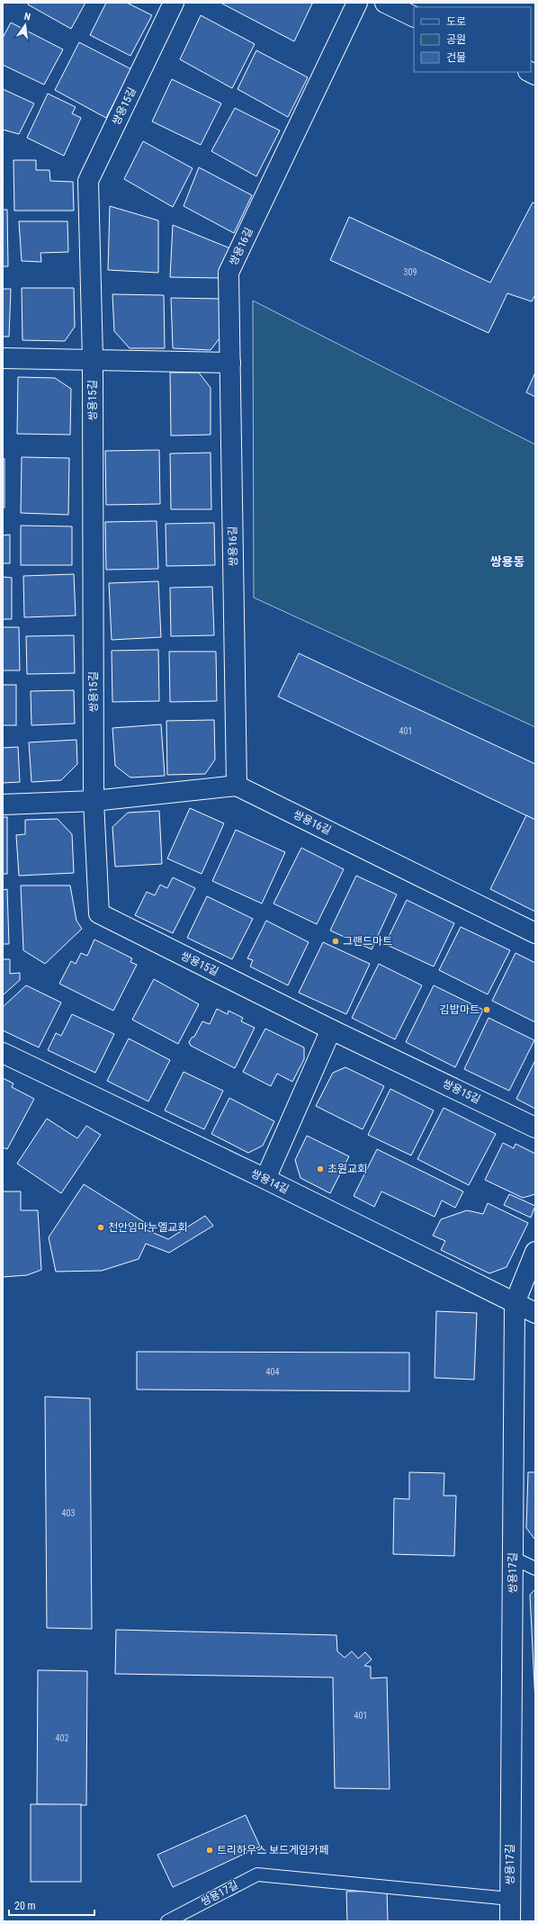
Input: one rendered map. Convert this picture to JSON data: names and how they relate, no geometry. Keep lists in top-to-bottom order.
{
  "streets": {
    "street": [
      "쌍용15길",
      "쌍용16길",
      "쌍용14길",
      "쌍용17길"
    ]
  },
  "crossings": [
    ["쌍용14길", "쌍용17길"]
  ],
  "districts": ["쌍용동"],
  "places": [
    "그랜드마트",
    "김밥마트",
    "초원교회",
    "천안임마누엘교회",
    "트리하우스 보드게임카페"
  ],
  "house_numbers": [
    "309",
    "401",
    "404",
    "403",
    "401",
    "402"
  ],
  "legend": ["도로", "공원", "건물"],
  "scale_bar": "20 m",
  "north": "top"
}
